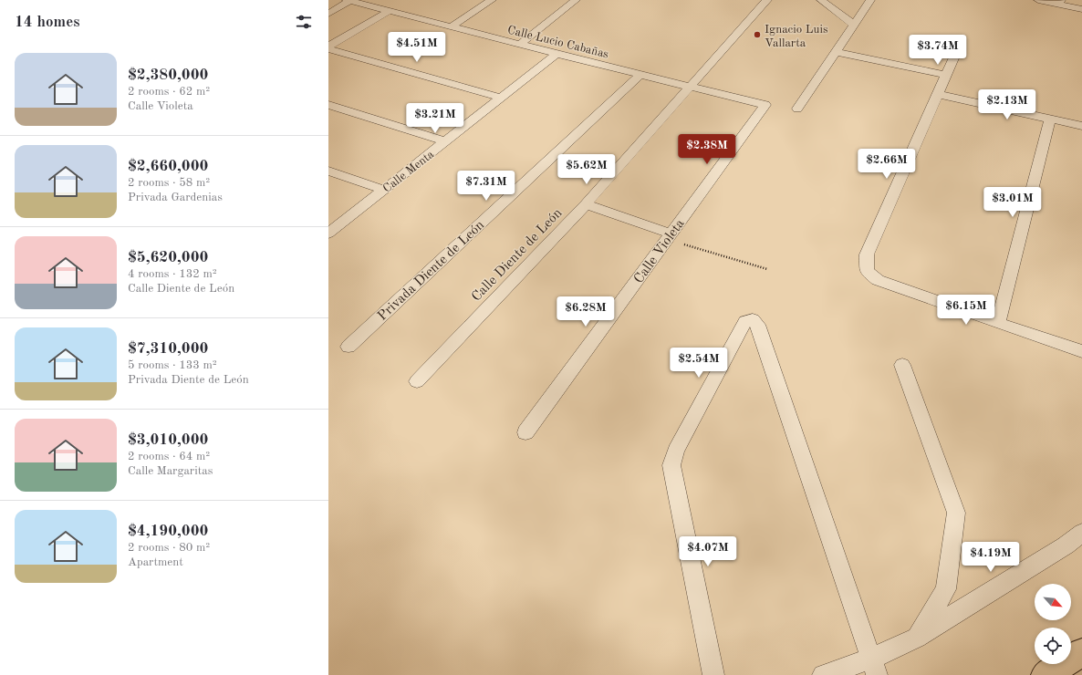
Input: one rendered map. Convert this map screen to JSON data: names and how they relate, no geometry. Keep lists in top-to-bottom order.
{
  "streets": {
    "street": [
      "Calle Lucio Cabañas",
      "Calle Menta",
      "Calle Violeta",
      "Calle Diente de León",
      "Privada Diente de León"
    ]
  },
  "crossings": [
    ["Calle Lucio Cabañas", "Calle Menta"],
    ["Calle Lucio Cabañas", "Calle Violeta"],
    ["Calle Lucio Cabañas", "Calle Diente de León"],
    ["Calle Lucio Cabañas", "Privada Diente de León"]
  ],
  "places": ["Ignacio Luis Vallarta"],
  "north": "bottom right",
  "page": {
    "heading": "14 homes",
    "price": [
      "$4.51M",
      "$3.74M",
      "$2.13M",
      "$3.21M",
      "$2.38M",
      "$2.66M",
      "$5.62M",
      "$7.31M",
      "$3.01M",
      "$6.15M",
      "$6.28M",
      "$2.54M",
      "$4.07M",
      "$4.19M"
    ],
    "list": [
      {
        "name": "$2,380,000",
        "note": "2 rooms · 62 m² · Calle Violeta"
      },
      {
        "name": "$2,660,000",
        "note": "2 rooms · 58 m² · Privada Gardenias"
      },
      {
        "name": "$5,620,000",
        "note": "4 rooms · 132 m² · Calle Diente de León"
      },
      {
        "name": "$7,310,000",
        "note": "5 rooms · 133 m² · Privada Diente de León"
      },
      {
        "name": "$3,010,000",
        "note": "2 rooms · 64 m² · Calle Margaritas"
      },
      {
        "name": "$4,190,000",
        "note": "2 rooms · 80 m² · Apartment"
      }
    ]
  }
}
